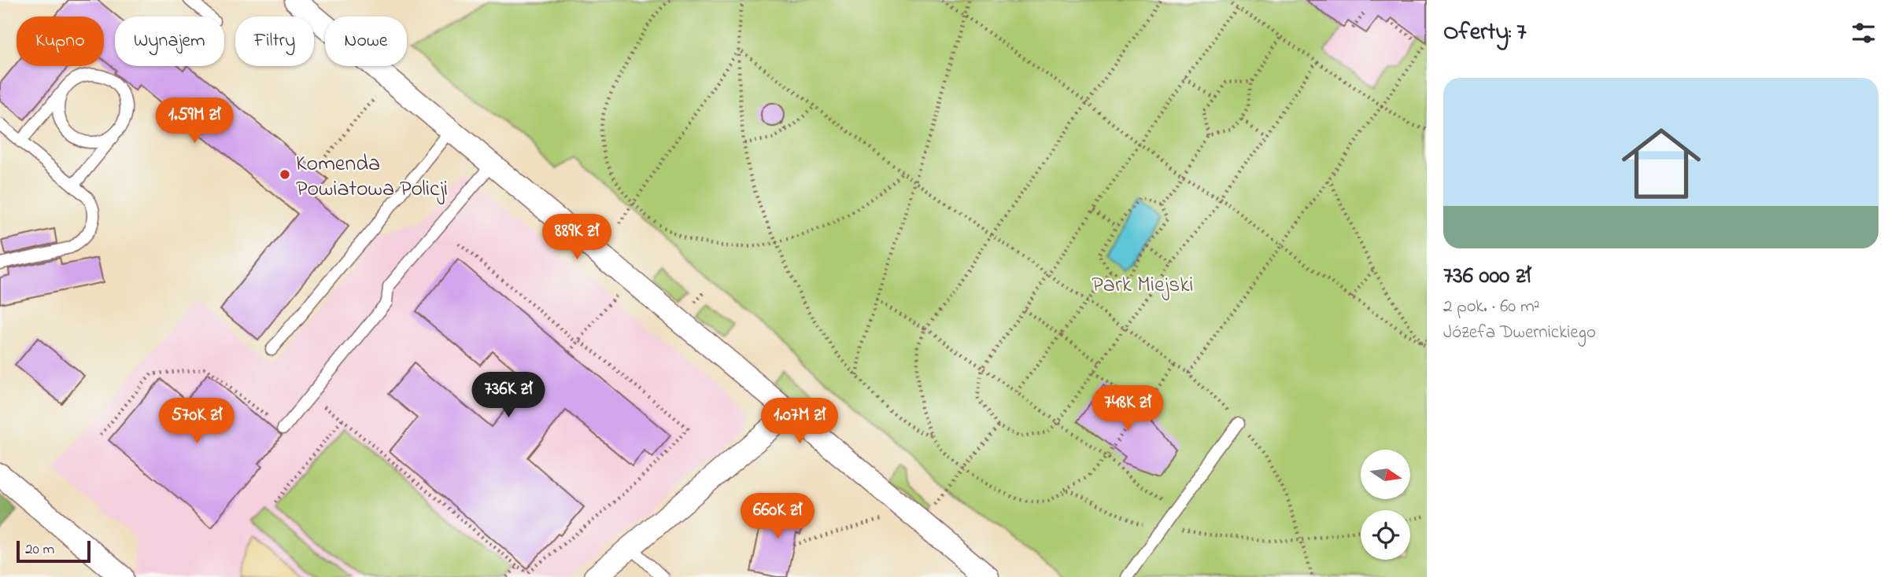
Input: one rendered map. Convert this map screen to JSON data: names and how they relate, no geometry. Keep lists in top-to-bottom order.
{
  "parks": ["Park Miejski"],
  "places": ["Komenda Powiatowa Policji"],
  "scale_bar": "20 m",
  "north": "right",
  "page": {
    "heading": "Oferty: 7",
    "chip": [
      "Kupno",
      "Wynajem",
      "Filtry",
      "Nowe"
    ],
    "list": [
      {
        "name": "736 000 zł",
        "note": "2 pok. · 60 m² · Józefa Dwernickiego"
      }
    ],
    "price": [
      "1.59M zł",
      "889K zł",
      "736K zł",
      "748K zł",
      "570K zł",
      "1.07M zł",
      "660K zł"
    ],
    "scale": "20 m"
  }
}
